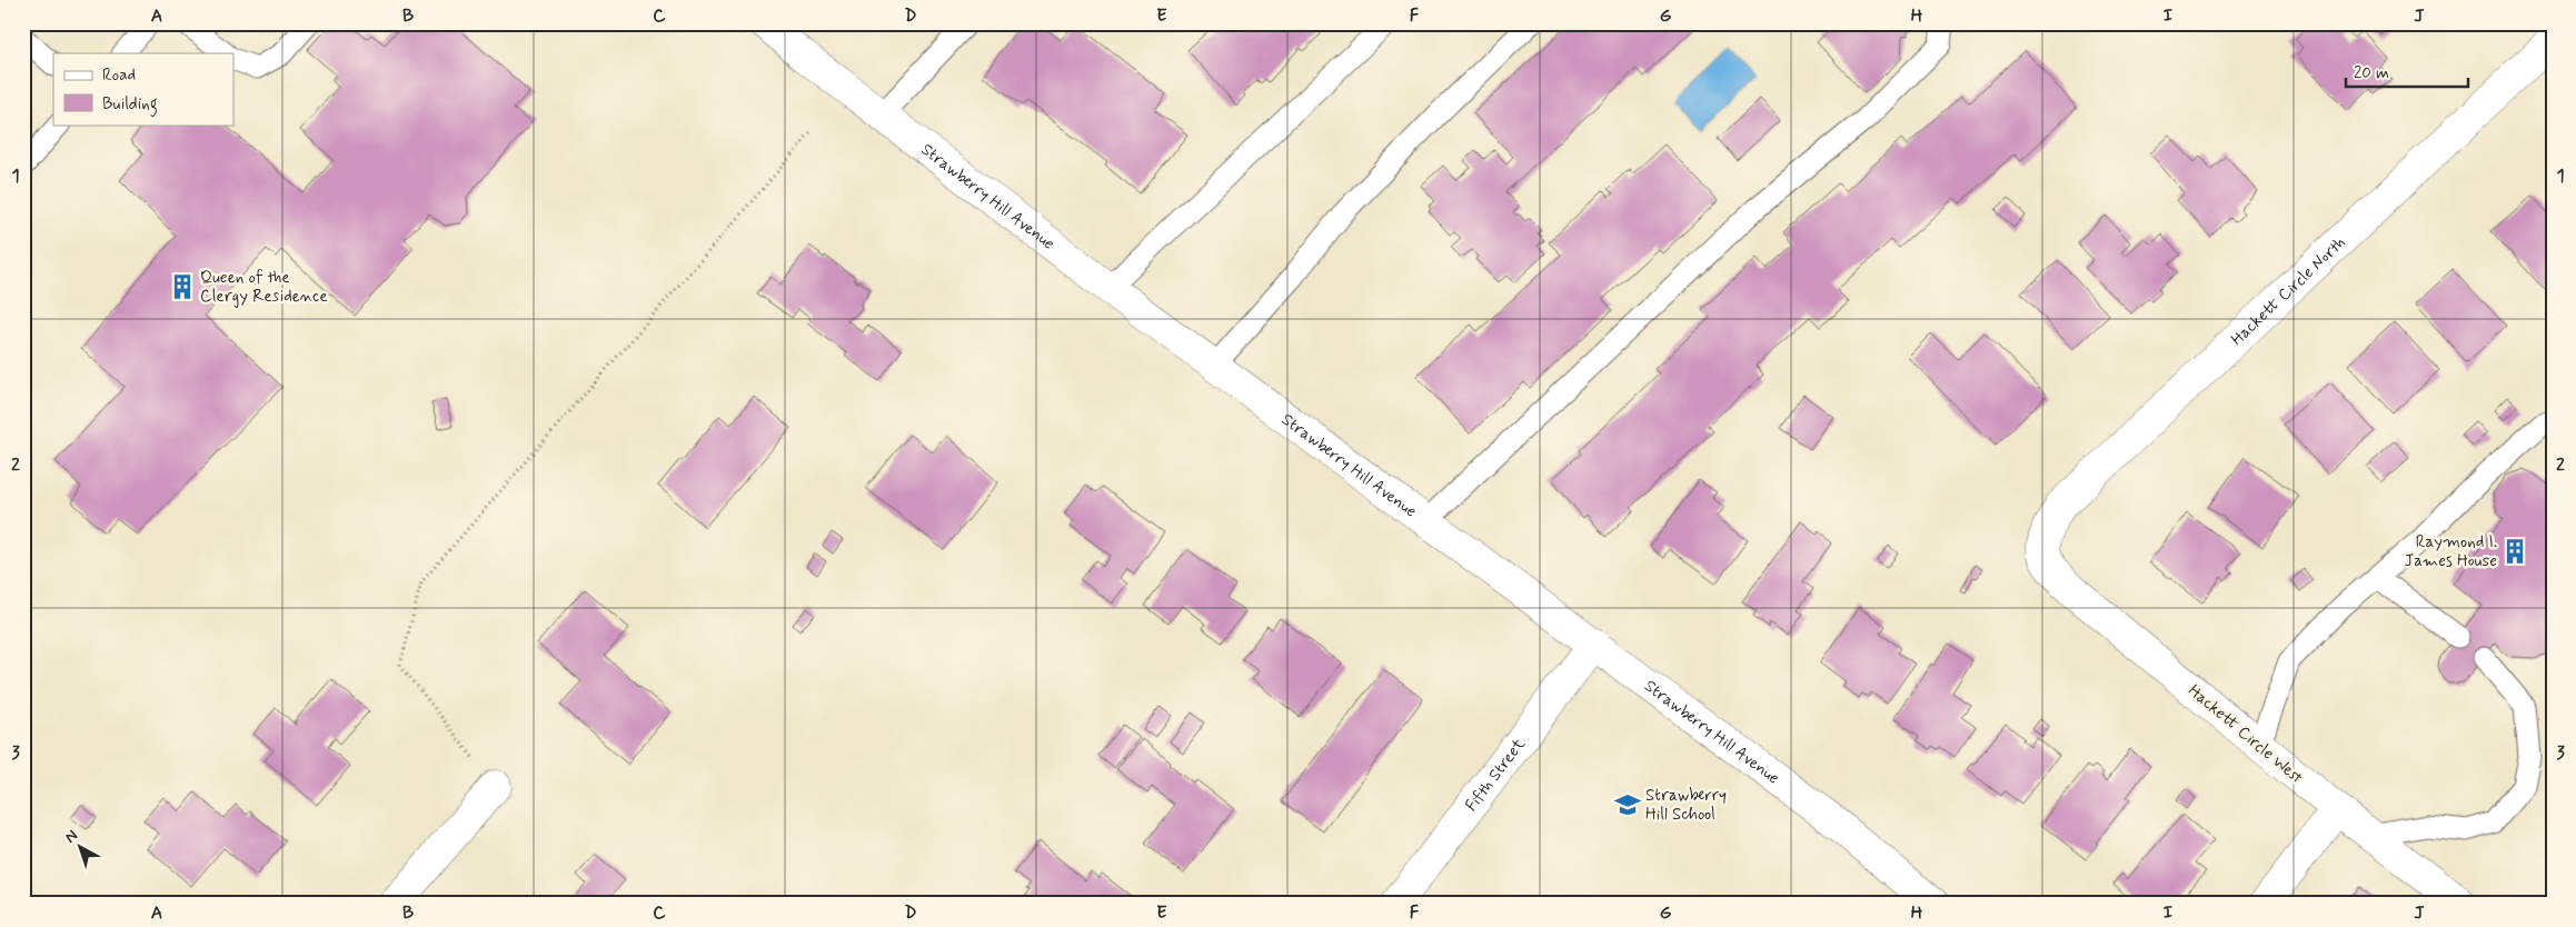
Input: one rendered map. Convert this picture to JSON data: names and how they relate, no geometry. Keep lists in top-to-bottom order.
{
  "streets": {
    "street": [
      "Strawberry Hill Avenue",
      "Hackett Circle North",
      "Hackett Circle West",
      "Fifth Street"
    ]
  },
  "crossings": [
    ["Strawberry Hill Avenue", "Fifth Street"],
    ["Hackett Circle North", "Hackett Circle West"]
  ],
  "places": {
    "building": ["Queen of the Clergy Residence", "Raymond I. James House"],
    "school or university": ["Strawberry Hill School"]
  },
  "legend": ["Road", "Building"],
  "scale_bar": "20 m",
  "north": "top left",
  "grid": {
    "columns": [
      "A",
      "B",
      "C",
      "D",
      "E",
      "F",
      "G",
      "H",
      "I",
      "J"
    ],
    "rows": ["1", "2", "3"]
  }
}
